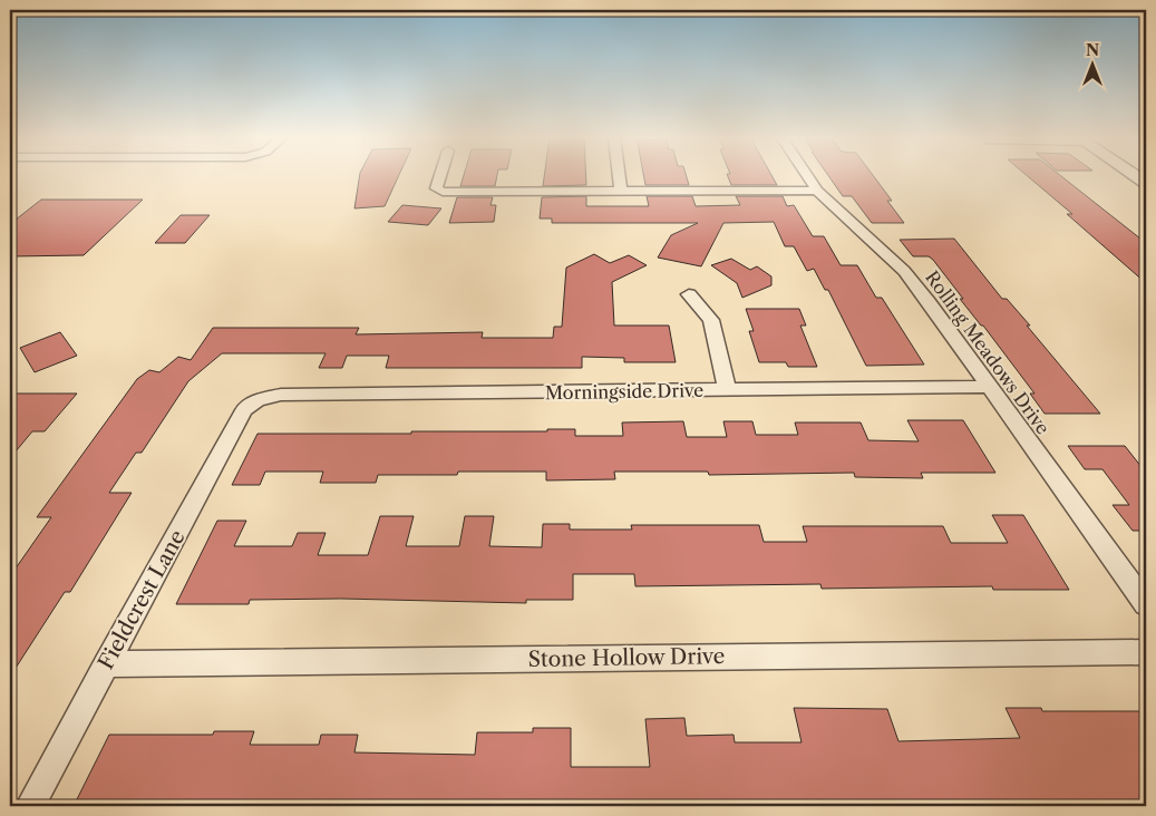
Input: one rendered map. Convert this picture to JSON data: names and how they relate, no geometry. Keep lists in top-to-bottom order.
{
  "streets": {
    "street": [
      "Rolling Meadows Drive",
      "Morningside Drive",
      "Fieldcrest Lane",
      "Stone Hollow Drive"
    ]
  },
  "crossings": [
    ["Rolling Meadows Drive", "Morningside Drive"],
    ["Morningside Drive", "Fieldcrest Lane"],
    ["Fieldcrest Lane", "Stone Hollow Drive"]
  ],
  "north": "top"
}
